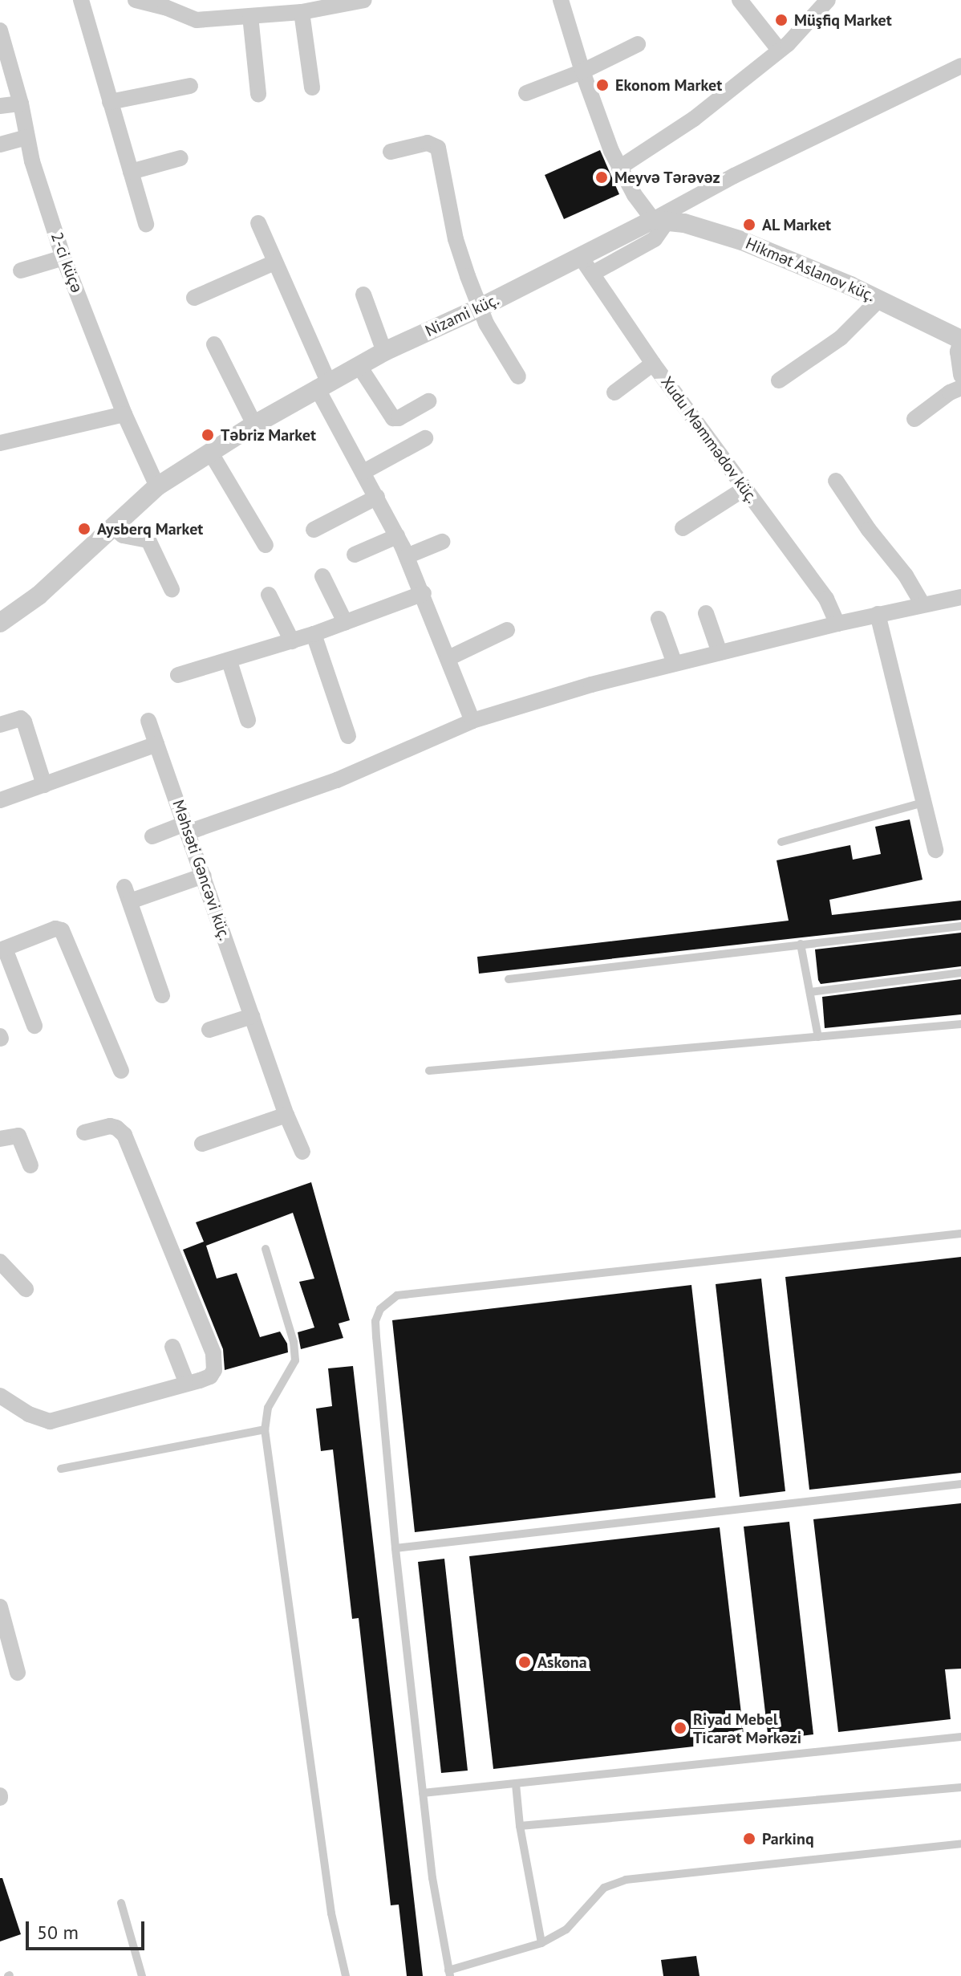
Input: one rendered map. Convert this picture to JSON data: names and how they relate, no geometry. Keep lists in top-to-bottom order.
{
  "streets": {
    "street": [
      "2-ci küçə",
      "Hikmət Aslanov küç.",
      "Nizami küç.",
      "Xudu Məmmədov küç.",
      "Məhsəti Gəncəvi küç."
    ]
  },
  "crossings": [
    ["2-ci küçə", "Nizami küç."],
    ["Hikmət Aslanov küç.", "Nizami küç."],
    ["Nizami küç.", "Xudu Məmmədov küç."]
  ],
  "places": [
    "Müşfiq Market",
    "Ekonom Market",
    "Meyvə Tərəvəz",
    "AL Market",
    "Təbriz Market",
    "Aysberq Market",
    "Askona",
    "Riyad Mebel Ticarət Mərkəzi",
    "Parkinq"
  ],
  "scale_bar": "50 m"
}
